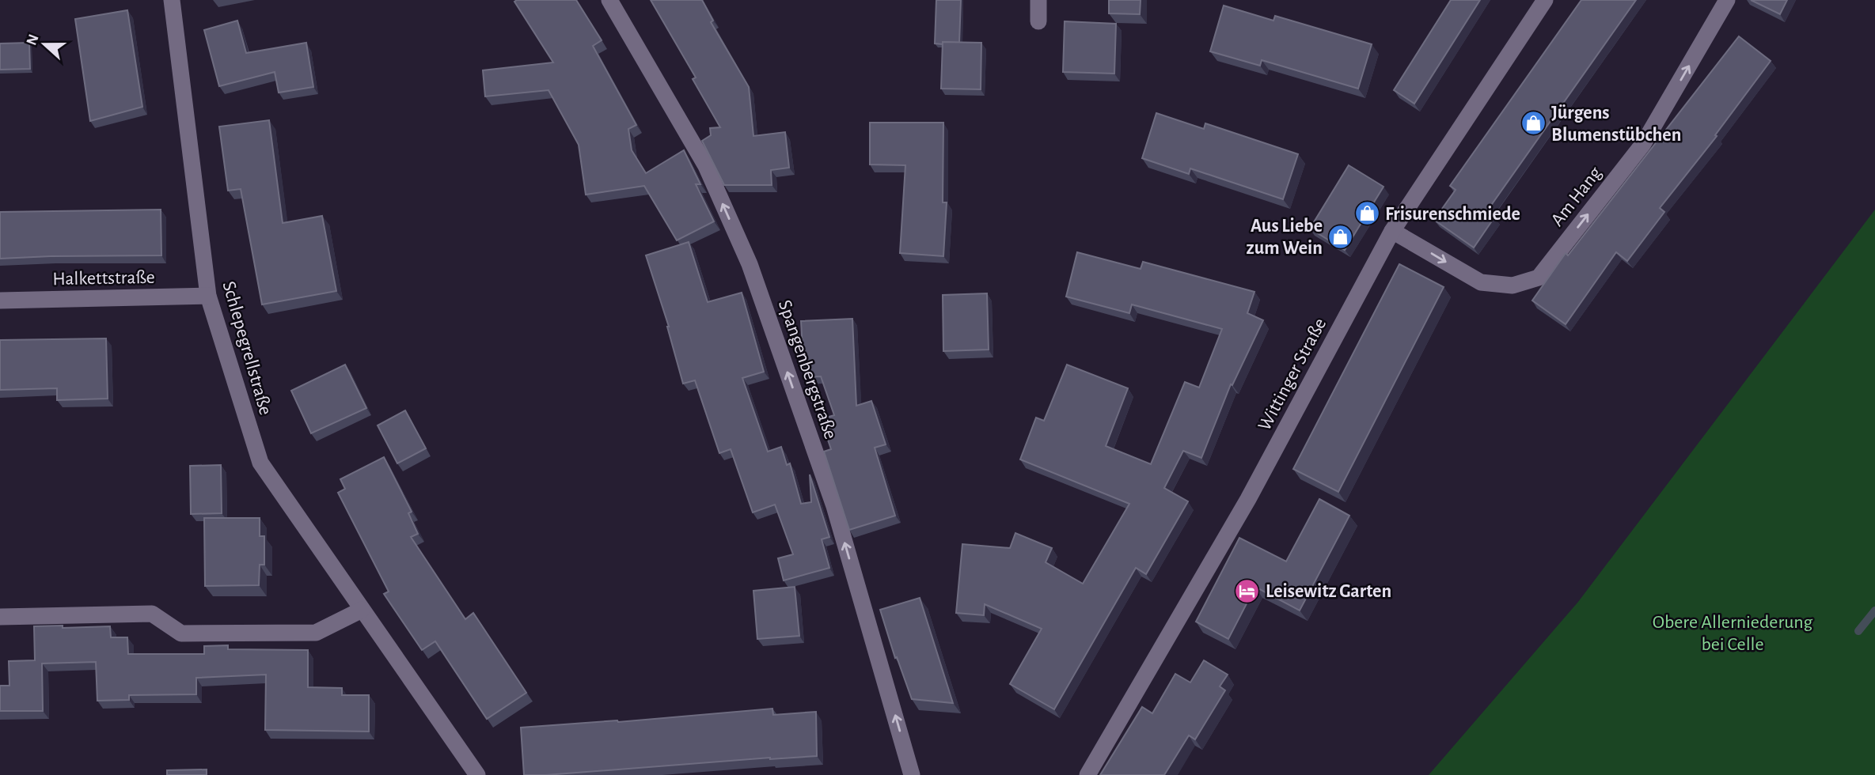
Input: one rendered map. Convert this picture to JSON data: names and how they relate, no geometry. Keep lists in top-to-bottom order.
{
  "streets": {
    "street": [
      "Am Hang",
      "Halkettstraße",
      "Schlepegrellstraße",
      "Spangenbergstraße",
      "Wittinger Straße"
    ]
  },
  "crossings": [
    ["Am Hang", "Wittinger Straße"],
    ["Halkettstraße", "Schlepegrellstraße"]
  ],
  "one_way": ["Am Hang", "Spangenbergstraße"],
  "parks": ["Obere Allerniederung bei Celle"],
  "places": {
    "shop": ["Jürgens Blumenstübchen", "Frisurenschmiede", "Aus Liebe zum Wein"],
    "hotel": ["Leisewitz Garten"]
  },
  "north": "left"
}
